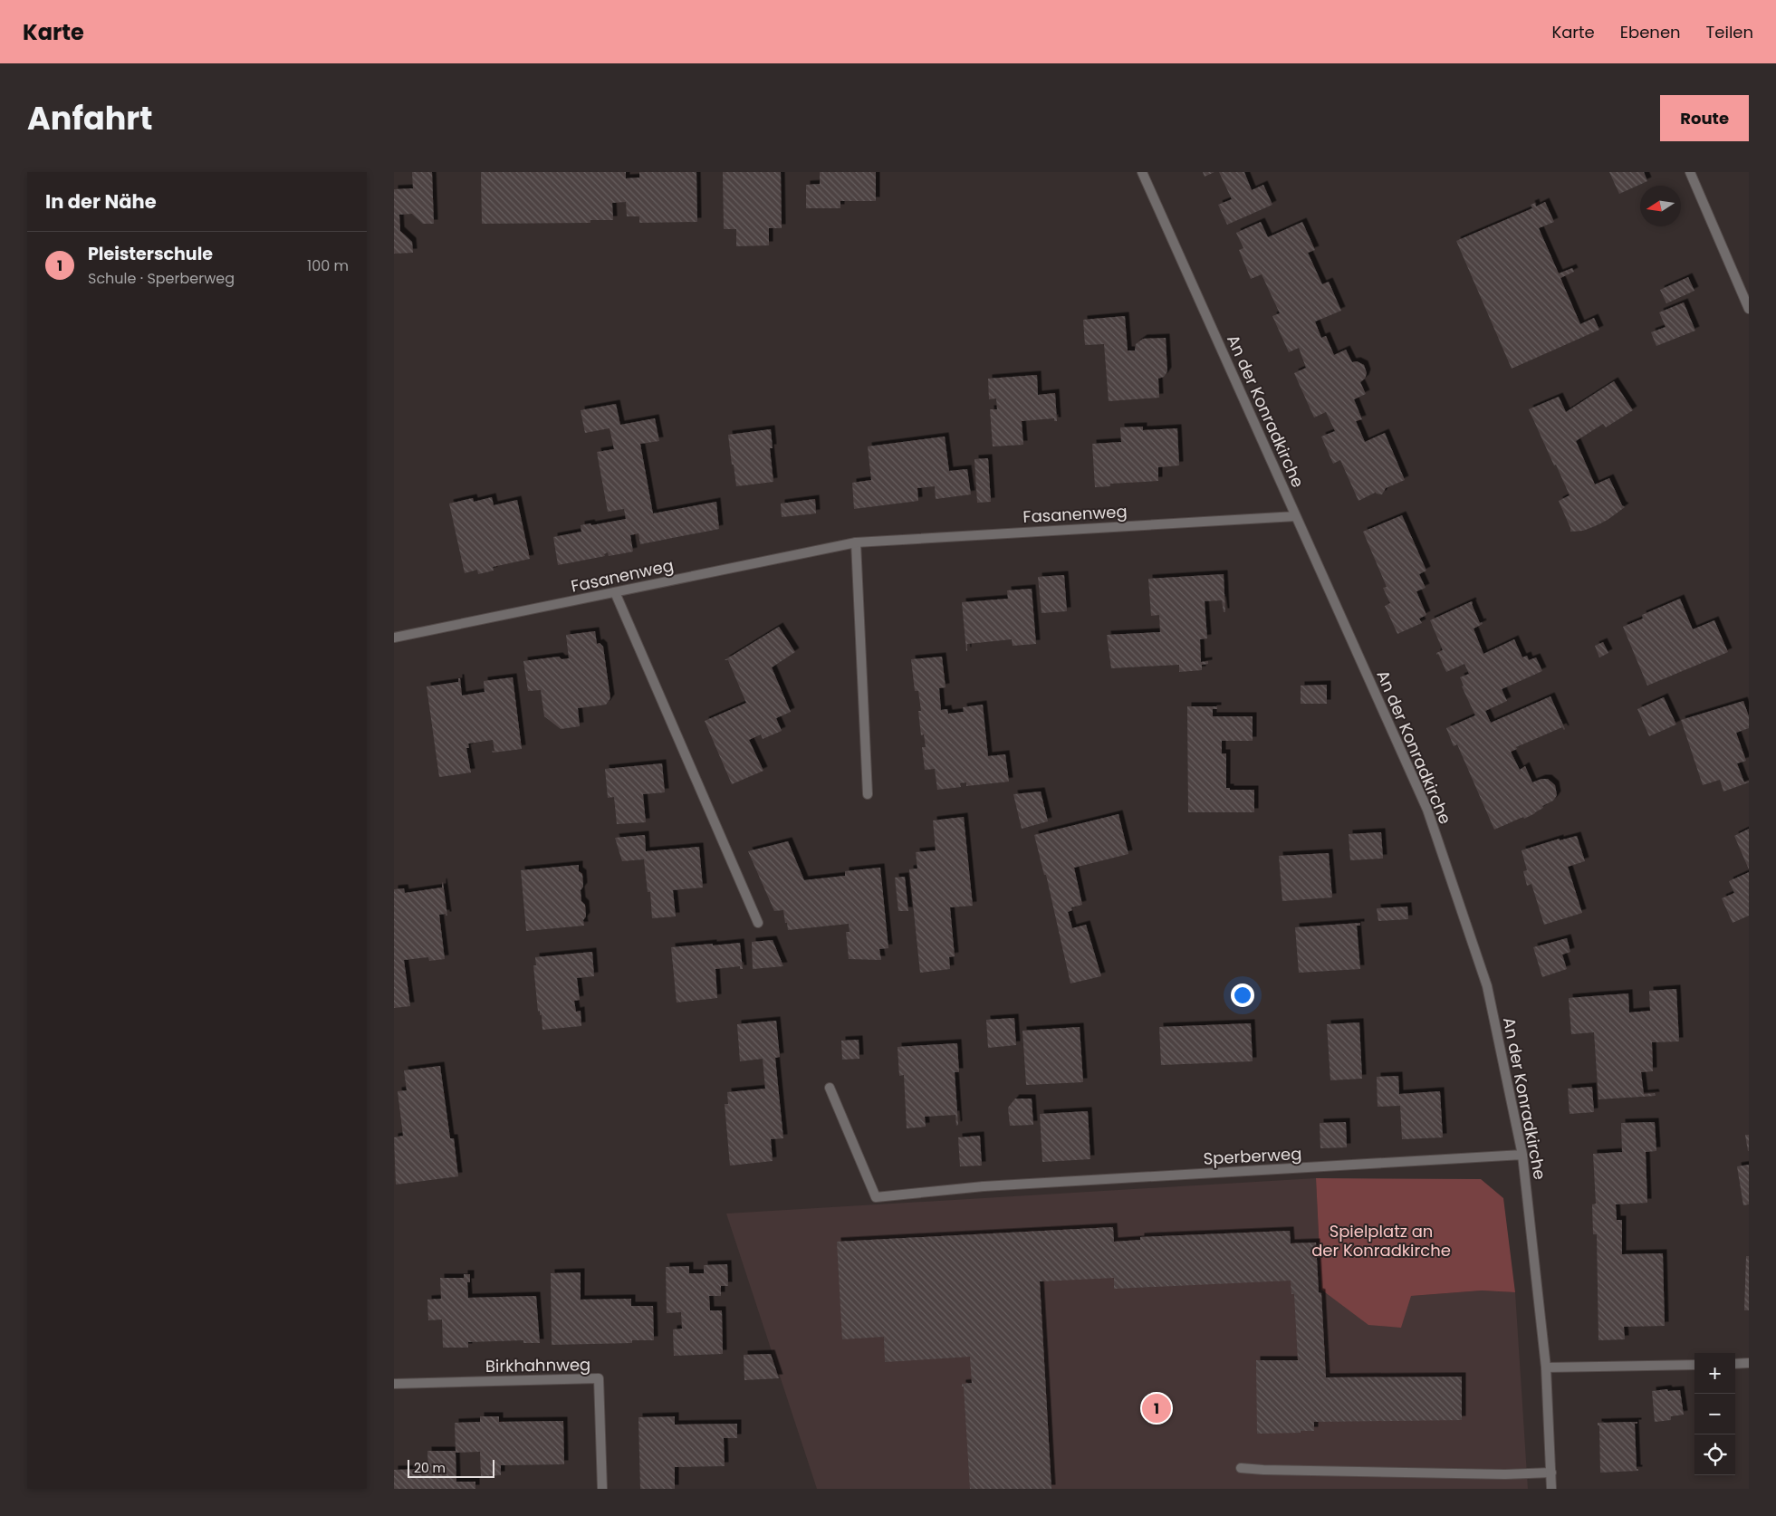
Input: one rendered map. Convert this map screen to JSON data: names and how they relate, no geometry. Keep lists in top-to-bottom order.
{
  "streets": {
    "street": [
      "An der Konradkirche",
      "Fasanenweg",
      "Sperberweg",
      "Birkhahnweg"
    ]
  },
  "crossings": [
    ["An der Konradkirche", "Fasanenweg"],
    ["An der Konradkirche", "Sperberweg"]
  ],
  "parks": ["Spielplatz an der Konradkirche"],
  "scale_bar": "20 m",
  "north": "left",
  "page": {
    "header": "Karte",
    "nav": ["Karte", "Ebenen", "Teilen"],
    "title": "Anfahrt",
    "buttons": "Route",
    "heading": "In der Nähe",
    "list": [
      {
        "mark": "1",
        "name": "Pleisterschule",
        "note": "Schule · Sperberweg",
        "value": "100 m"
      }
    ],
    "map_buttons": ["+", "−"],
    "pins": "1",
    "scale": "20 m"
  }
}
